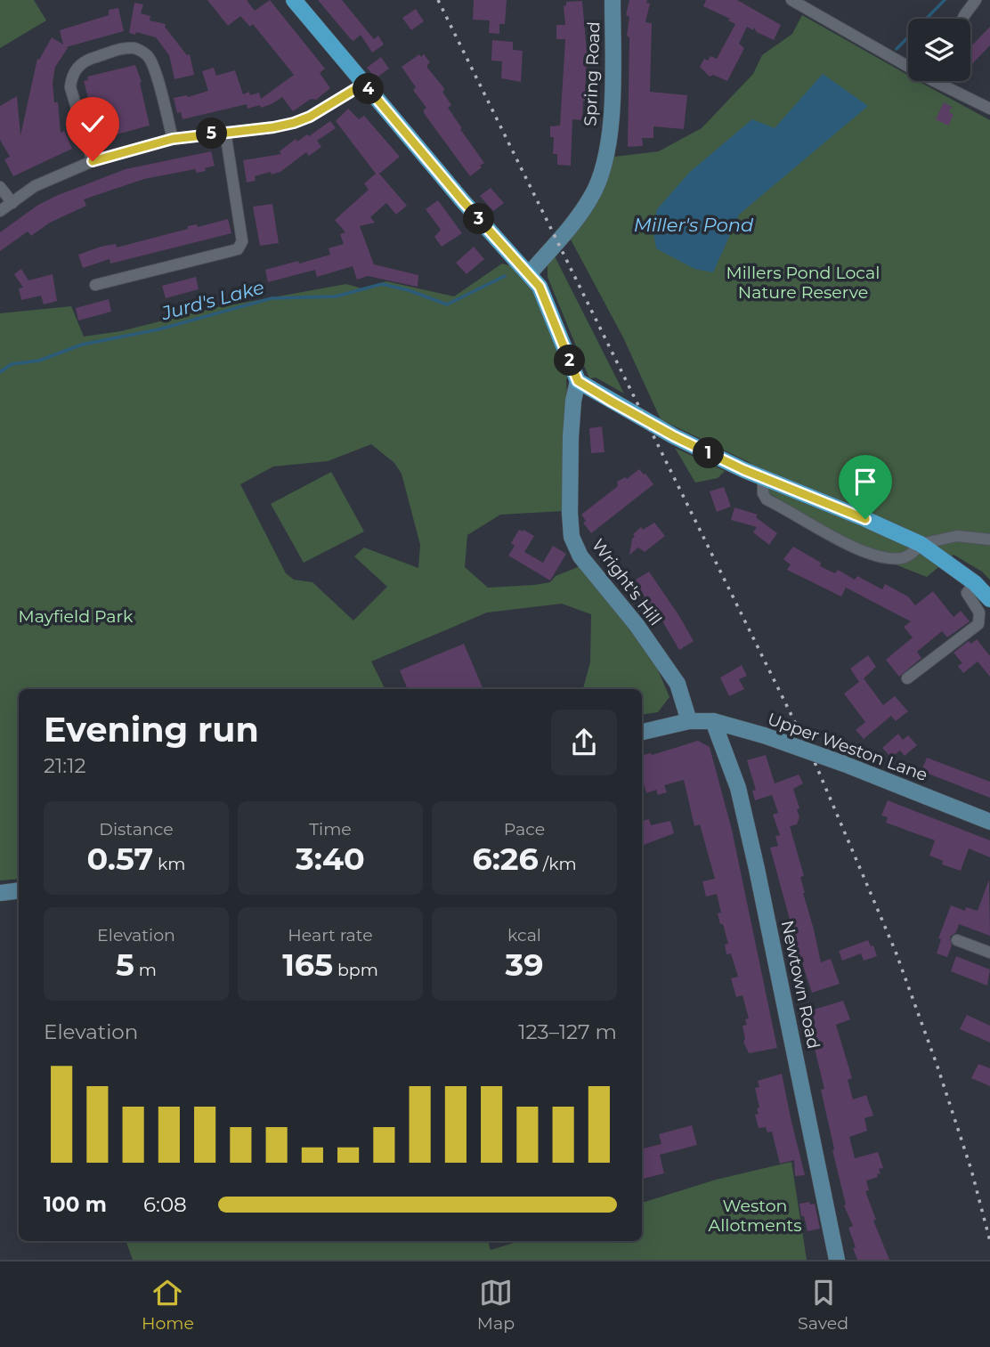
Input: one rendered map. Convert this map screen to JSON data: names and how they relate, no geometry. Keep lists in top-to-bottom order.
{
  "streets": {
    "street": [
      "Spring Road",
      "Wright's Hill",
      "Upper Weston Lane",
      "Newtown Road"
    ]
  },
  "crossings": [
    ["Wright's Hill", "Upper Weston Lane"],
    ["Upper Weston Lane", "Newtown Road"]
  ],
  "water": ["Miller's Pond", "Jurd's Lake"],
  "parks": ["Millers Pond Local Nature Reserve", "Mayfield Park", "Weston Allotments"],
  "page": {
    "pins": [
      "4",
      "5",
      "3",
      "2",
      "1"
    ],
    "heading": ["Evening run", "21:12"],
    "stats": [
      ["Distance", "0.57 km"],
      ["Time", "3:40"],
      ["Pace", "6:26 /km"],
      ["Elevation", "5 m"],
      ["Heart rate", "165 bpm"],
      ["kcal", "39"]
    ],
    "chart": ["Elevation", "123–127 m"],
    "list": [
      {
        "name": "100 m",
        "note": "6:08"
      }
    ],
    "tabs": ["Home", "Map", "Saved"]
  }
}
